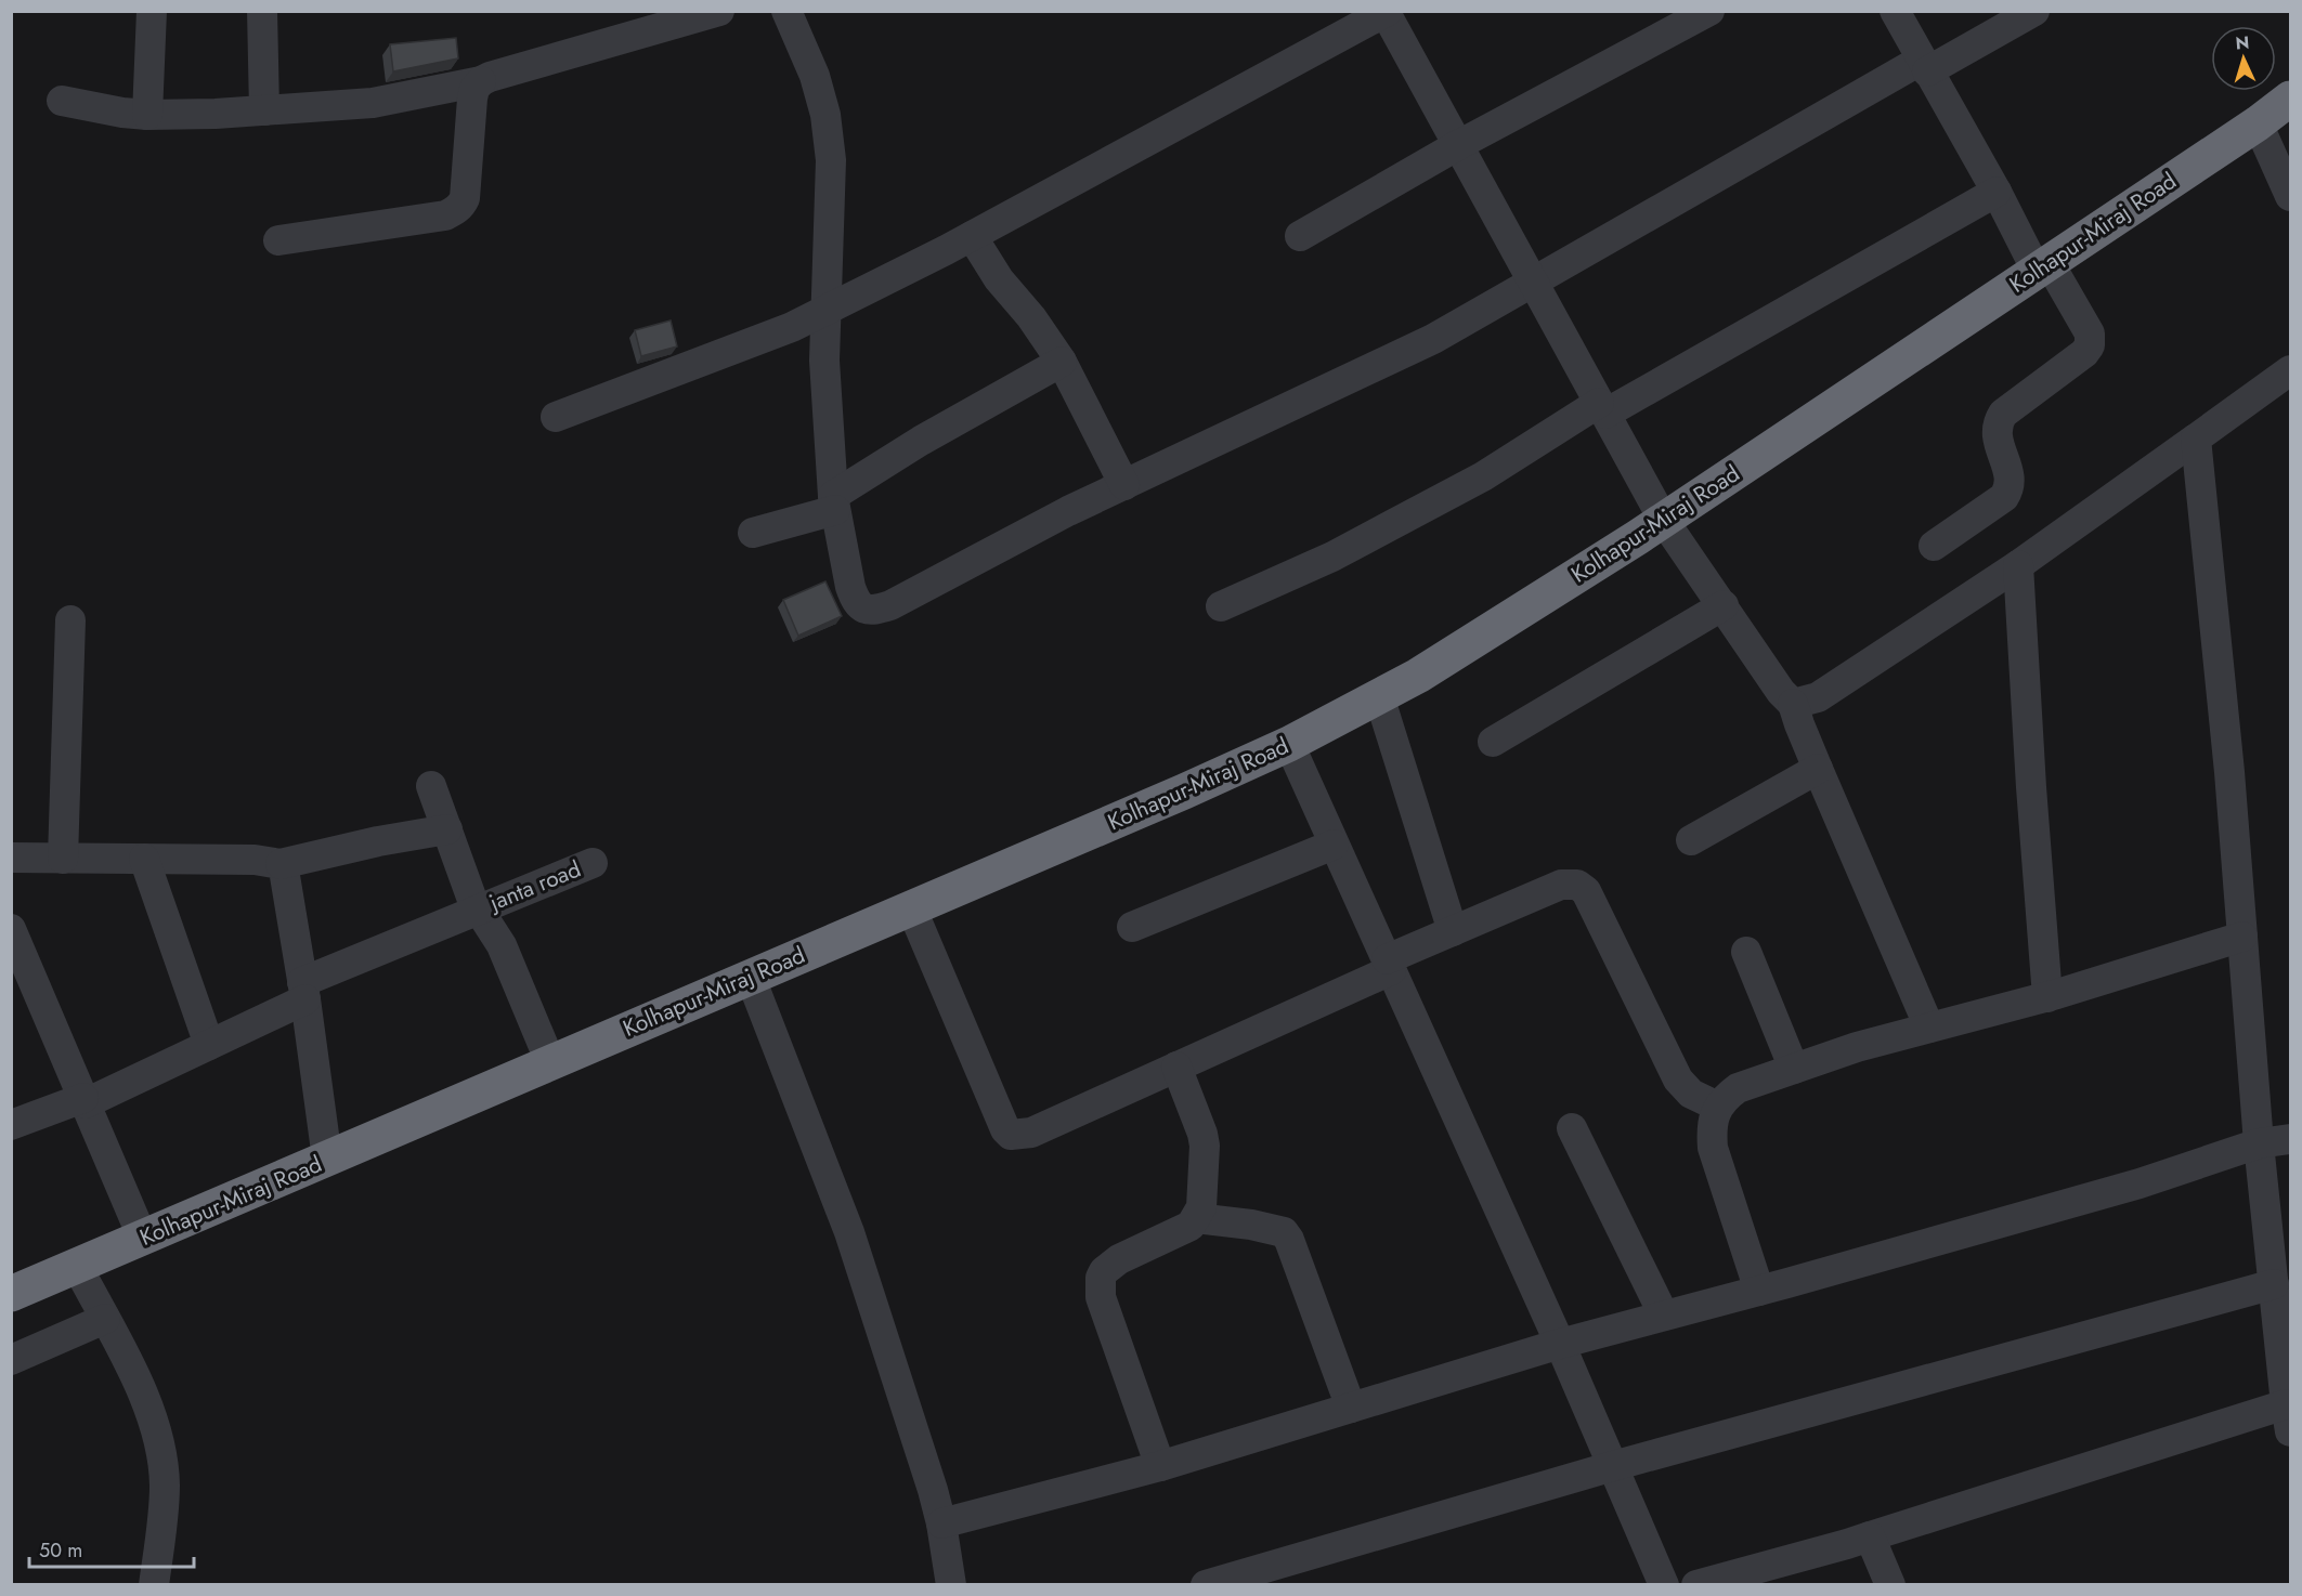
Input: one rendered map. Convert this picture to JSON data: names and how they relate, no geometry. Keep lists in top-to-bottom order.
{
  "streets": {
    "highway": ["Kolhapur-Miraj Road"],
    "street": ["janta road"]
  },
  "scale_bar": "50 m",
  "north": "top"
}
